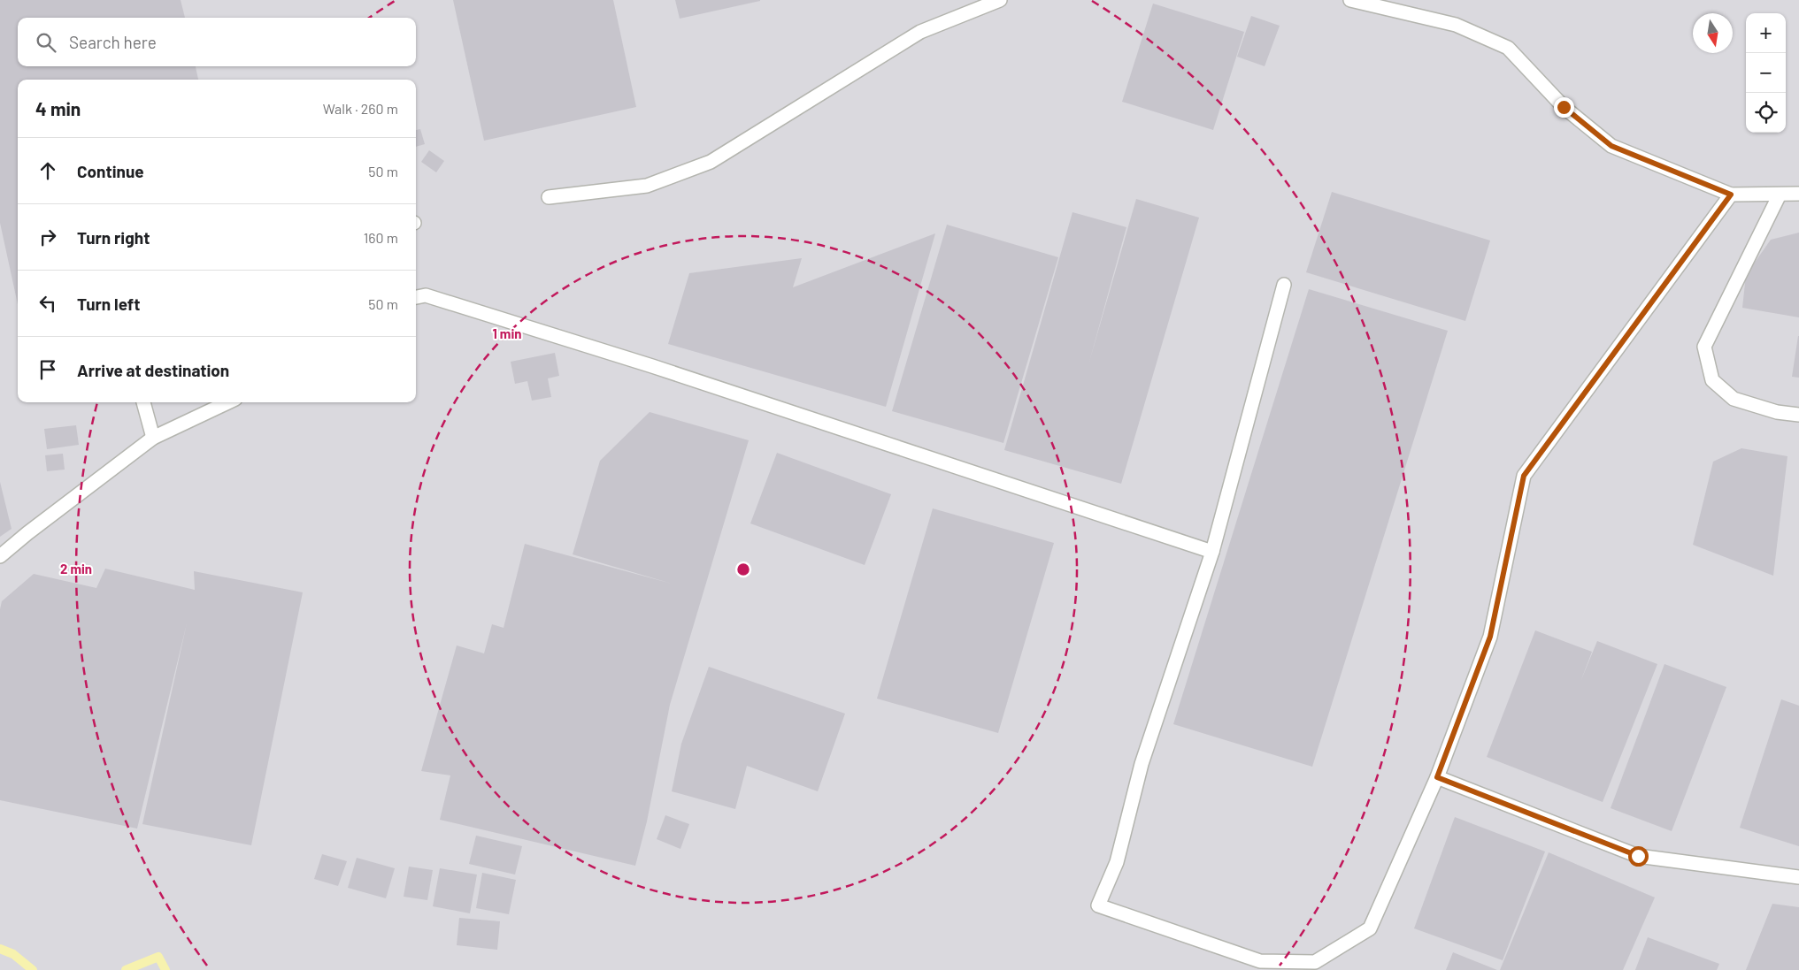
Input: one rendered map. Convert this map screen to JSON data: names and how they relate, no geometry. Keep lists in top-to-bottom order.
{
  "north": "bottom",
  "page": {
    "map_buttons": ["+", "−"],
    "search": "Search here",
    "heading": ["4 min", "Walk · 260 m"],
    "list": [
      ["Continue", "50 m"],
      ["Turn right", "160 m"],
      ["Turn left", "50 m"],
      "Arrive at destination"
    ]
  },
  "rings": ["1 min", "2 min"]
}
